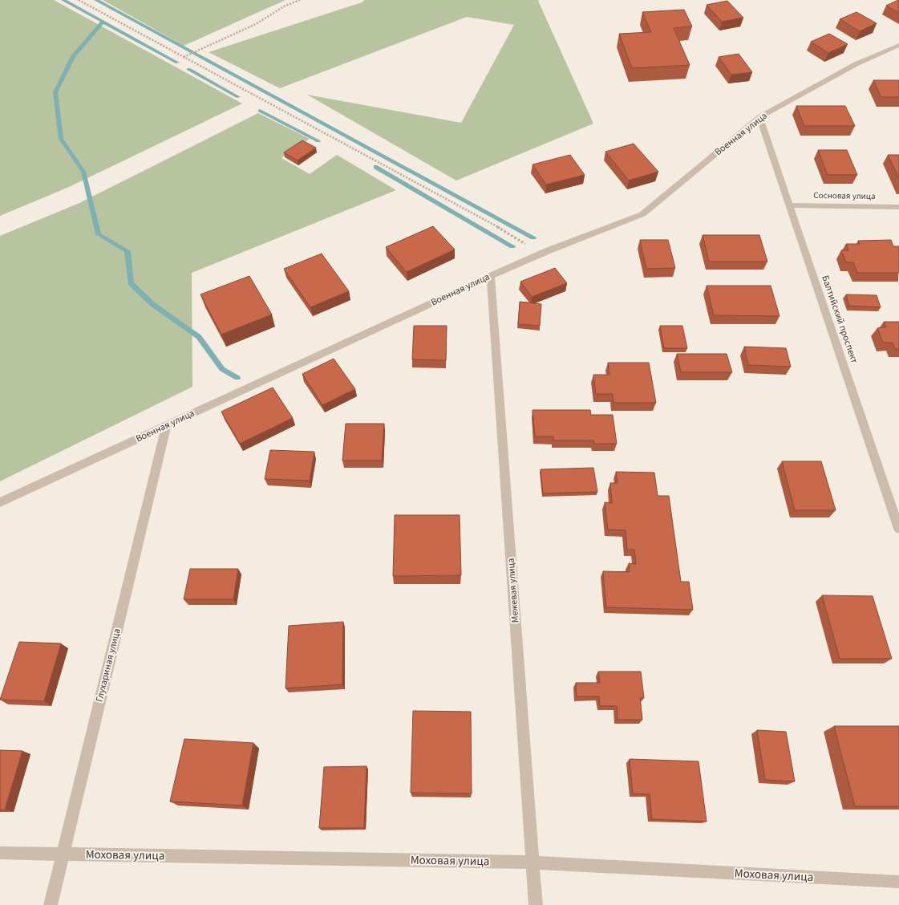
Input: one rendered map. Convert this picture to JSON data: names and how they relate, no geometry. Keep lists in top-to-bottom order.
{
  "streets": {
    "street": [
      "Военная улица",
      "Сосновая улица",
      "Балтийский проспект",
      "Межевая улица",
      "Глухариная улица",
      "Моховая улица"
    ]
  },
  "crossings": [
    ["Военная улица", "Балтийский проспект"],
    ["Военная улица", "Межевая улица"],
    ["Военная улица", "Глухариная улица"],
    ["Сосновая улица", "Балтийский проспект"],
    ["Межевая улица", "Моховая улица"],
    ["Глухариная улица", "Моховая улица"]
  ]
}
